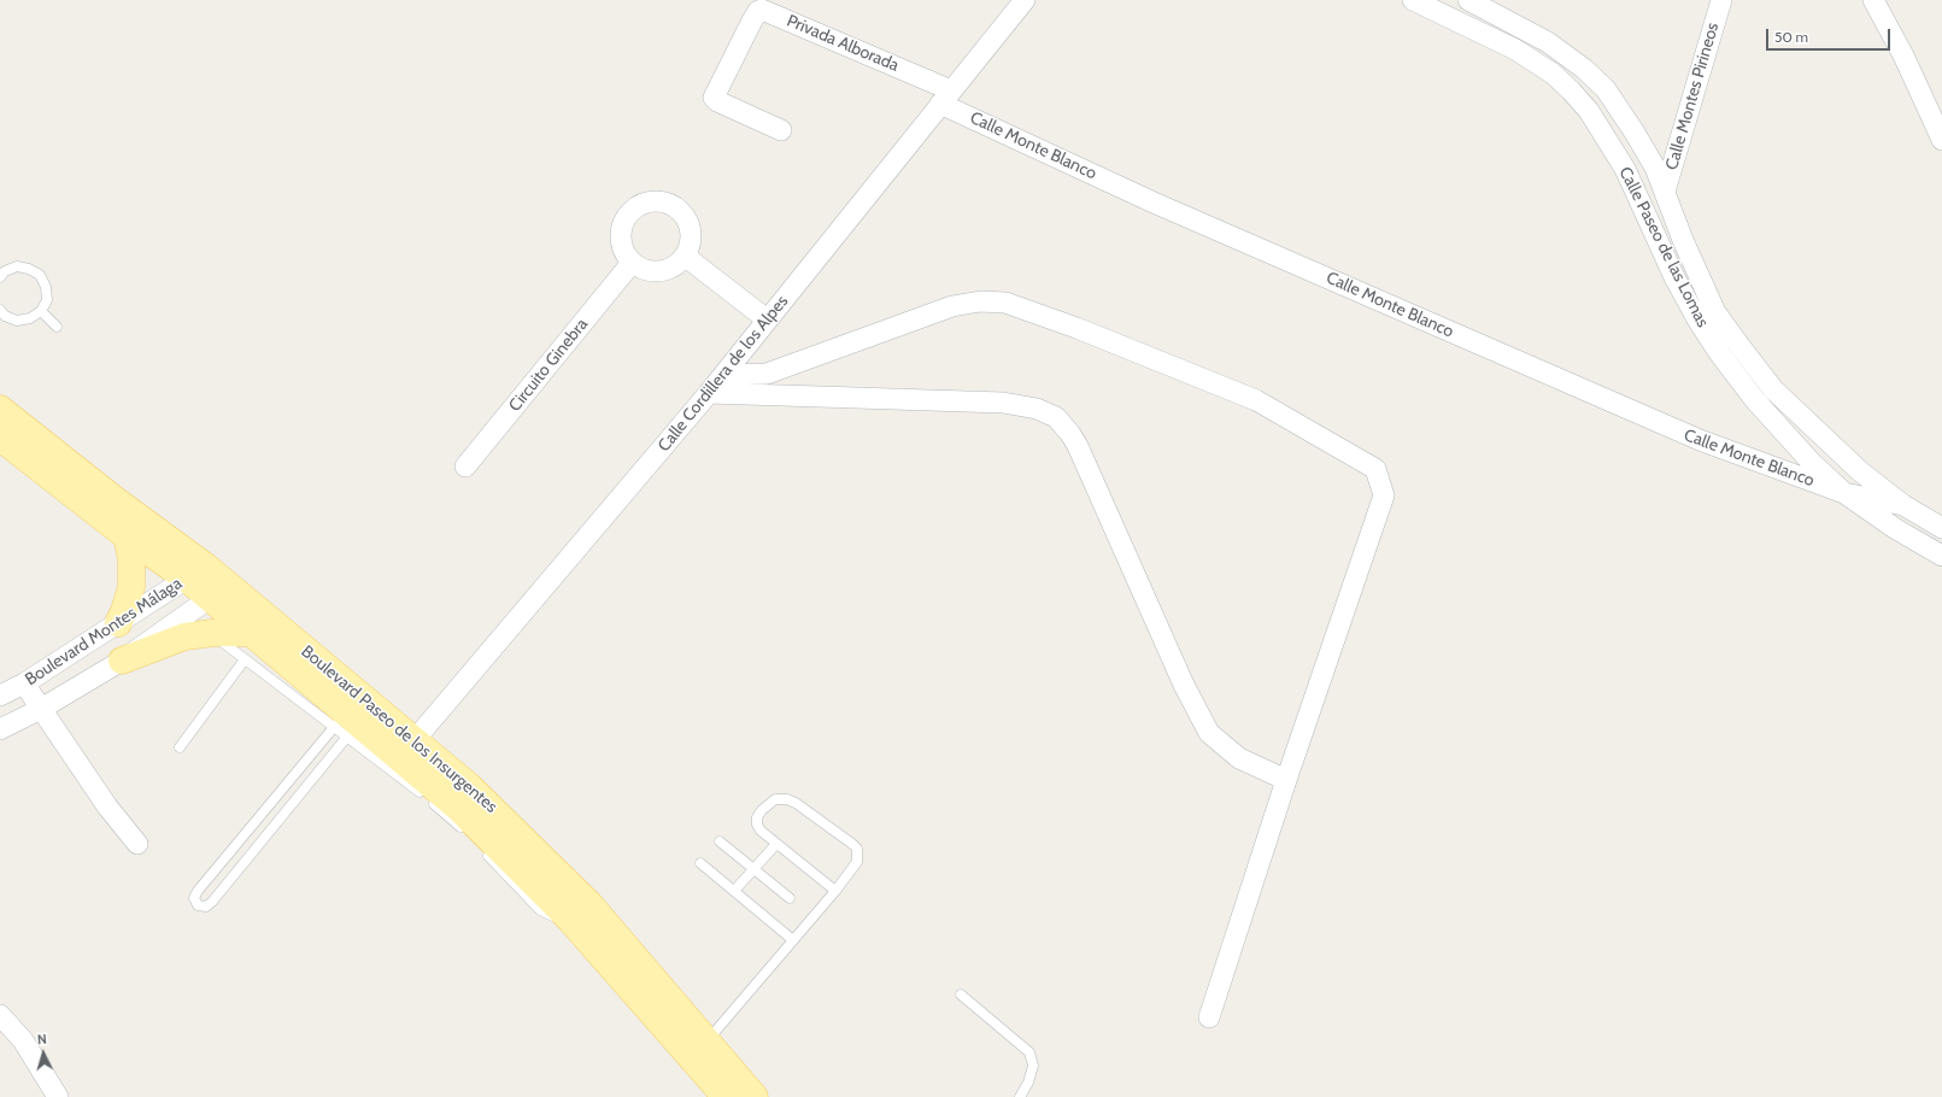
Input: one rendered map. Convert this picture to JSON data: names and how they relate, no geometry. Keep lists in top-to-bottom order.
{
  "streets": {
    "main road": ["Boulevard Paseo de los Insurgentes"],
    "street": [
      "Privada Alborada",
      "Calle Montes Pirineos",
      "Calle Monte Blanco",
      "Calle Paseo de las Lomas",
      "Circuito Ginebra",
      "Calle Cordillera de los Alpes",
      "Boulevard Montes Málaga"
    ]
  },
  "crossings": [
    ["Privada Alborada", "Calle Monte Blanco"],
    ["Privada Alborada", "Calle Cordillera de los Alpes"],
    ["Calle Montes Pirineos", "Calle Paseo de las Lomas"],
    ["Calle Monte Blanco", "Calle Paseo de las Lomas"],
    ["Calle Monte Blanco", "Calle Cordillera de los Alpes"],
    ["Calle Cordillera de los Alpes", "Boulevard Paseo de los Insurgentes"],
    ["Boulevard Montes Málaga", "Boulevard Paseo de los Insurgentes"]
  ],
  "scale_bar": "50 m",
  "north": "top"
}
